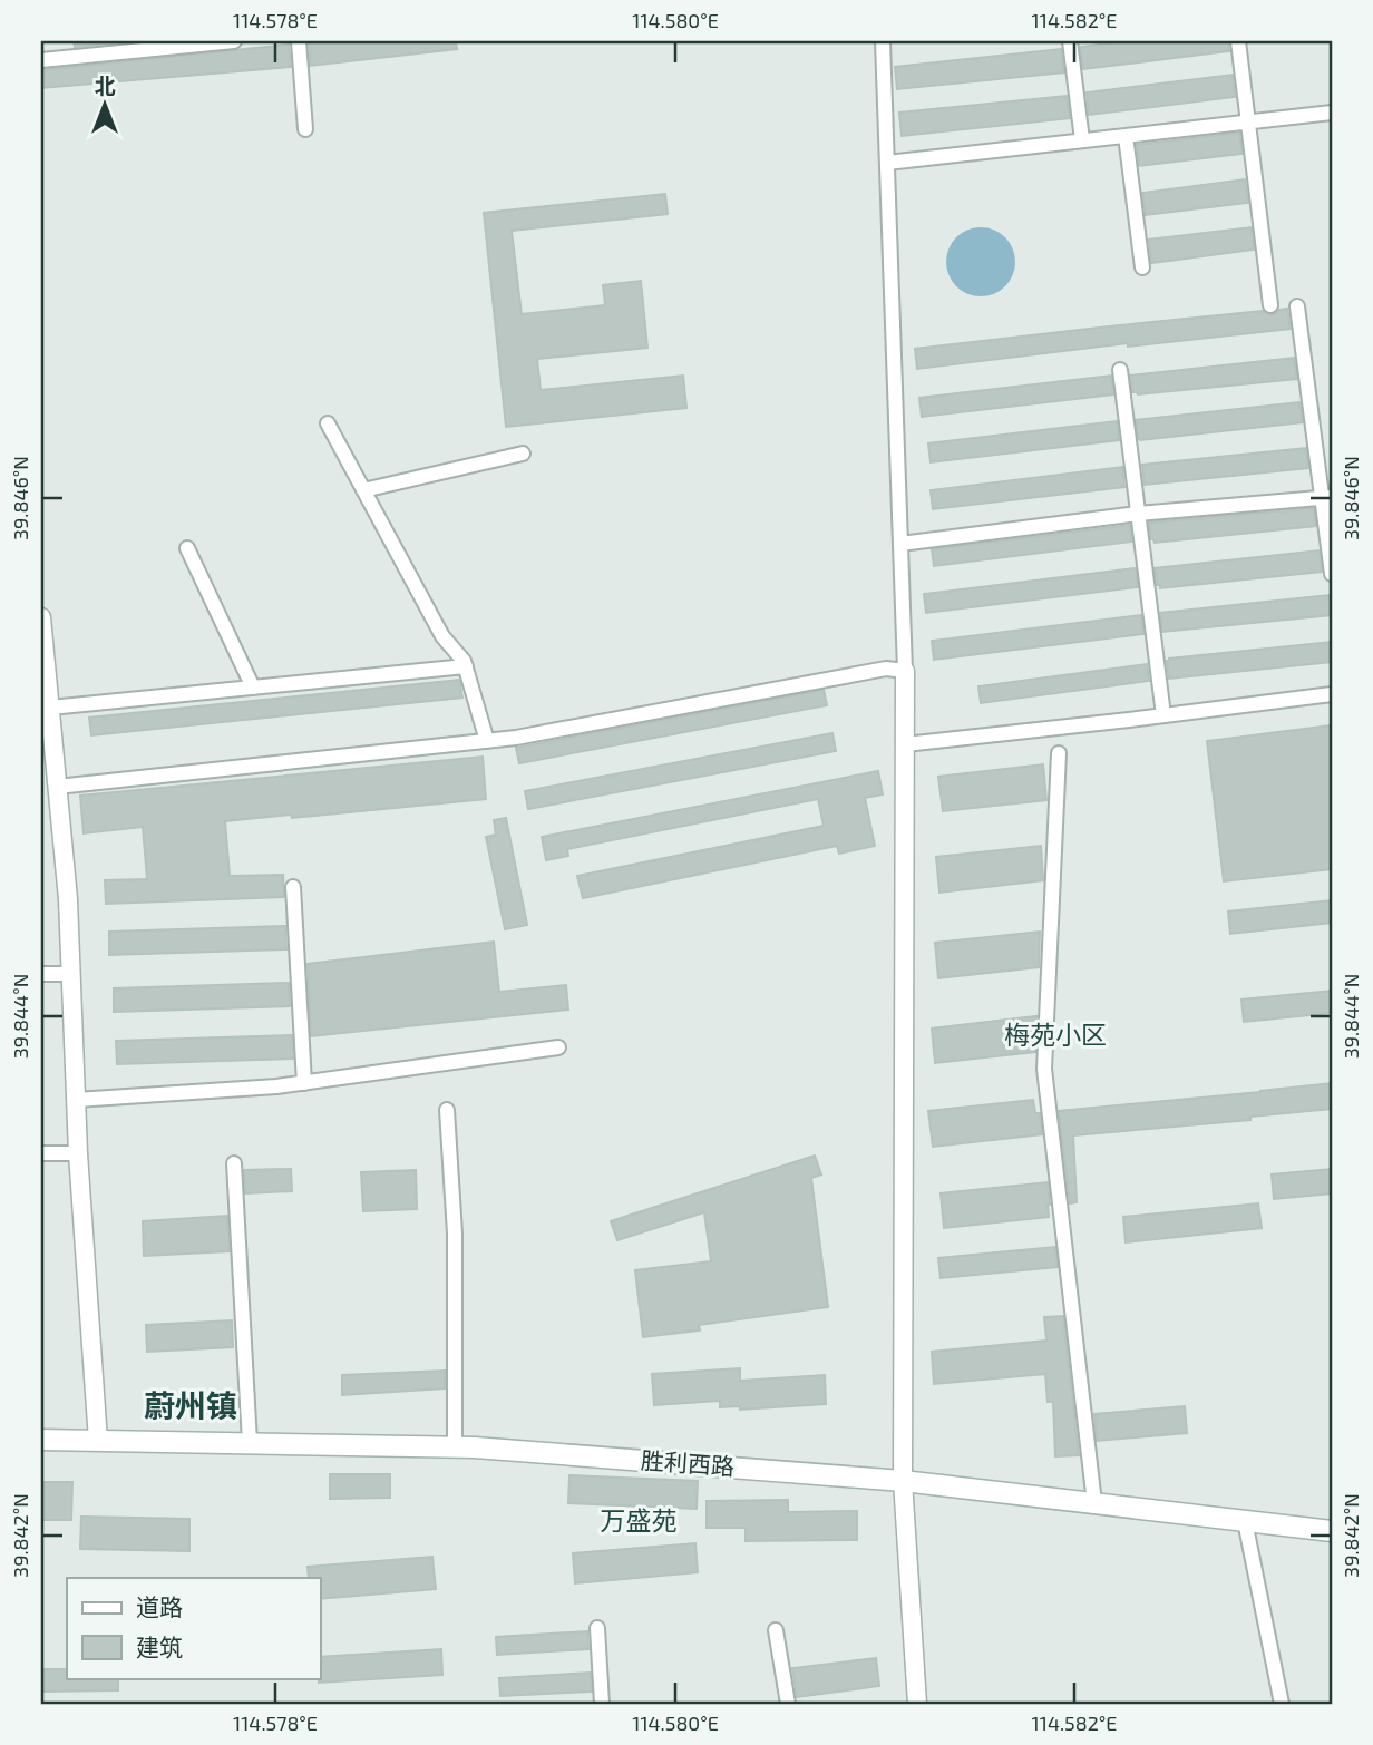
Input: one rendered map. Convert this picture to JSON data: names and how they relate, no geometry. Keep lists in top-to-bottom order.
{
  "streets": {
    "main road": ["胜利西路"]
  },
  "districts": ["梅苑小区", "蔚州镇", "万盛苑"],
  "legend": ["道路", "建筑"],
  "north": "top",
  "coordinates": [
    "114.578°E",
    "114.580°E",
    "114.582°E",
    "39.846°N",
    "39.844°N",
    "39.842°N"
  ]
}
